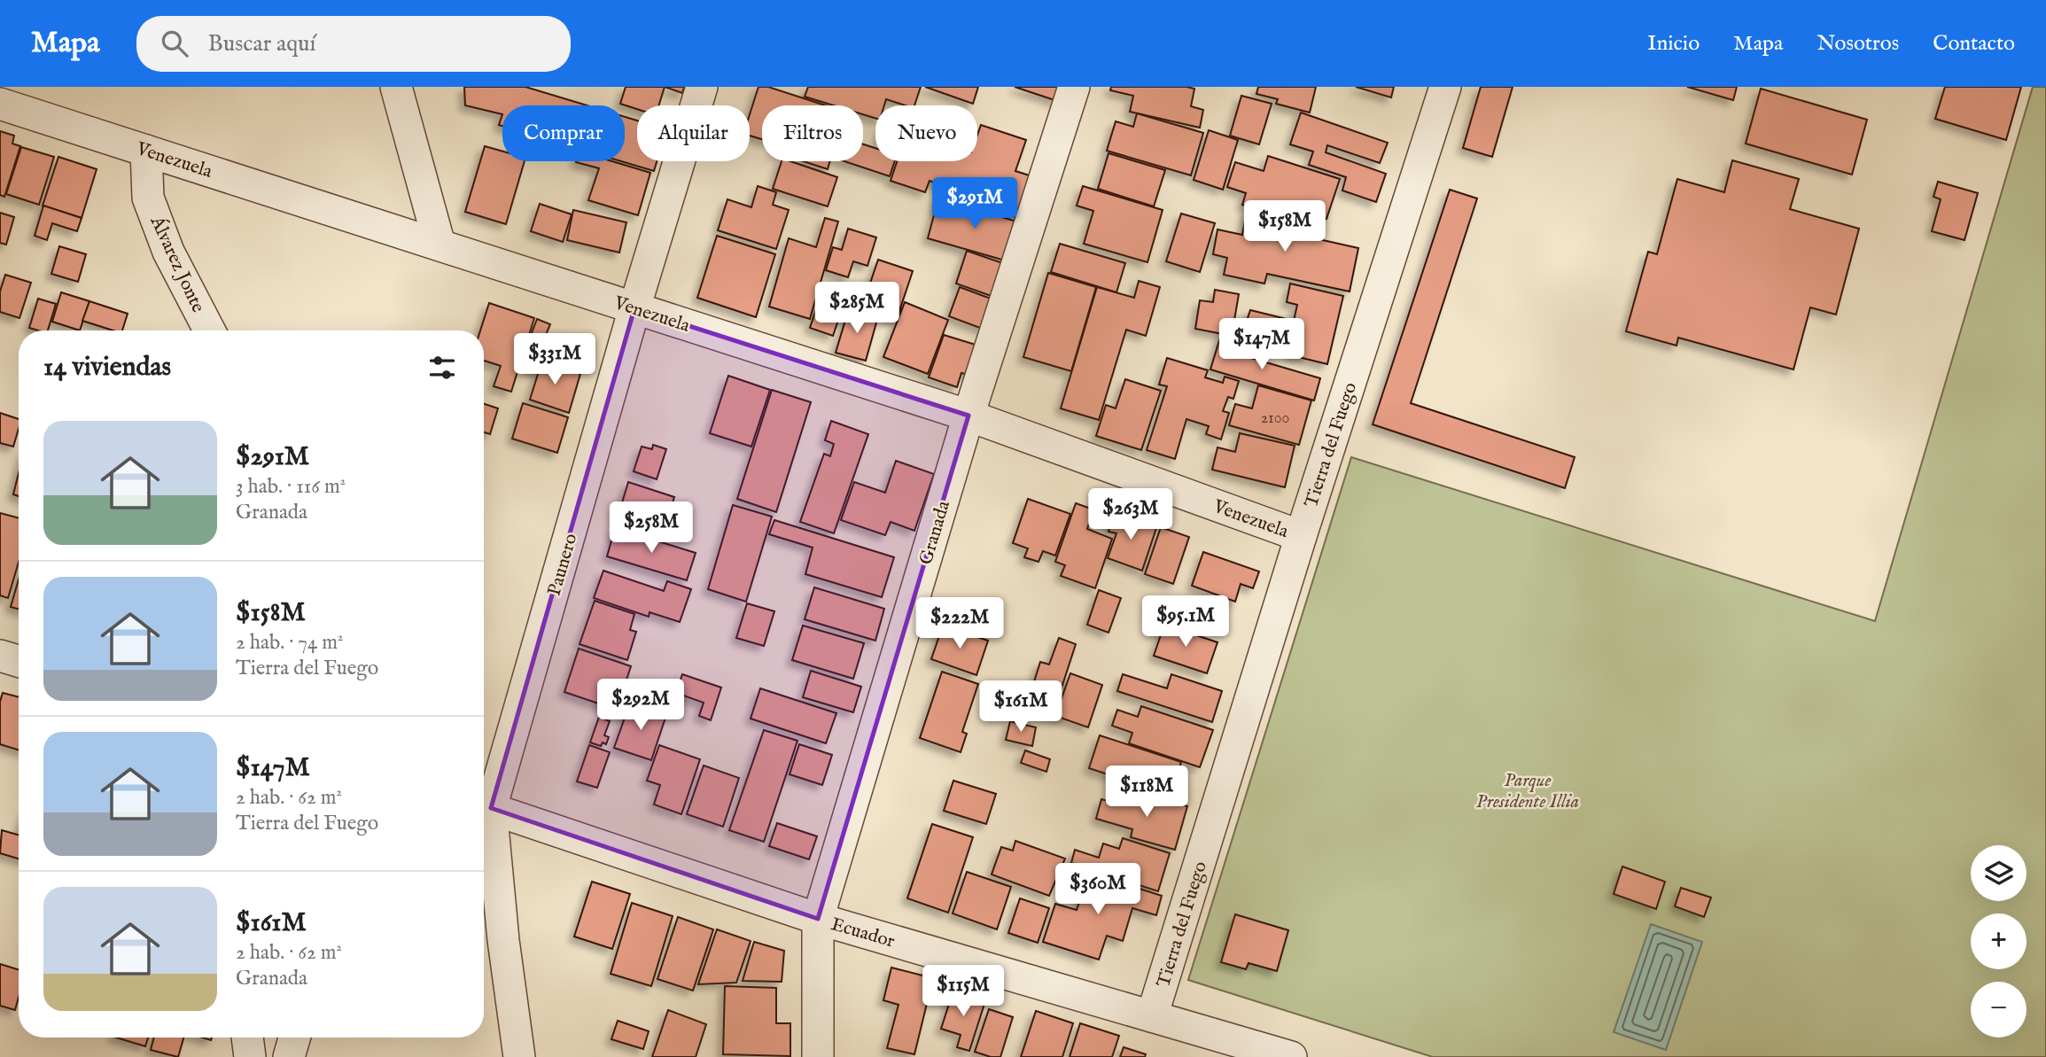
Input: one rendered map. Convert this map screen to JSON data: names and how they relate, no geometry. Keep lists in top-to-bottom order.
{
  "streets": {
    "street": [
      "Venezuela",
      "Álvarez Jonte",
      "Tierra del Fuego",
      "Granada",
      "Paunero",
      "Ecuador"
    ]
  },
  "crossings": [
    ["Venezuela", "Álvarez Jonte"],
    ["Venezuela", "Tierra del Fuego"],
    ["Venezuela", "Granada"],
    ["Venezuela", "Paunero"],
    ["Tierra del Fuego", "Ecuador"],
    ["Granada", "Ecuador"]
  ],
  "parks": ["Parque Presidente Illia"],
  "house_numbers": ["2100"],
  "page": {
    "header": "Mapa",
    "search": "Buscar aquí",
    "nav": [
      "Inicio",
      "Mapa",
      "Nosotros",
      "Contacto"
    ],
    "chip": [
      "Comprar",
      "Alquilar",
      "Filtros",
      "Nuevo"
    ],
    "price": [
      "$291M",
      "$158M",
      "$285M",
      "$147M",
      "$331M",
      "$263M",
      "$258M",
      "$95.1M",
      "$222M",
      "$292M",
      "$161M",
      "$118M",
      "$360M",
      "$115M"
    ],
    "heading": "14 viviendas",
    "list": [
      {
        "name": "$291M",
        "note": "3 hab. · 116 m² · Granada"
      },
      {
        "name": "$158M",
        "note": "2 hab. · 74 m² · Tierra del Fuego"
      },
      {
        "name": "$147M",
        "note": "2 hab. · 62 m² · Tierra del Fuego"
      },
      {
        "name": "$161M",
        "note": "2 hab. · 62 m² · Granada"
      }
    ],
    "map_buttons": ["+", "−"]
  }
}
